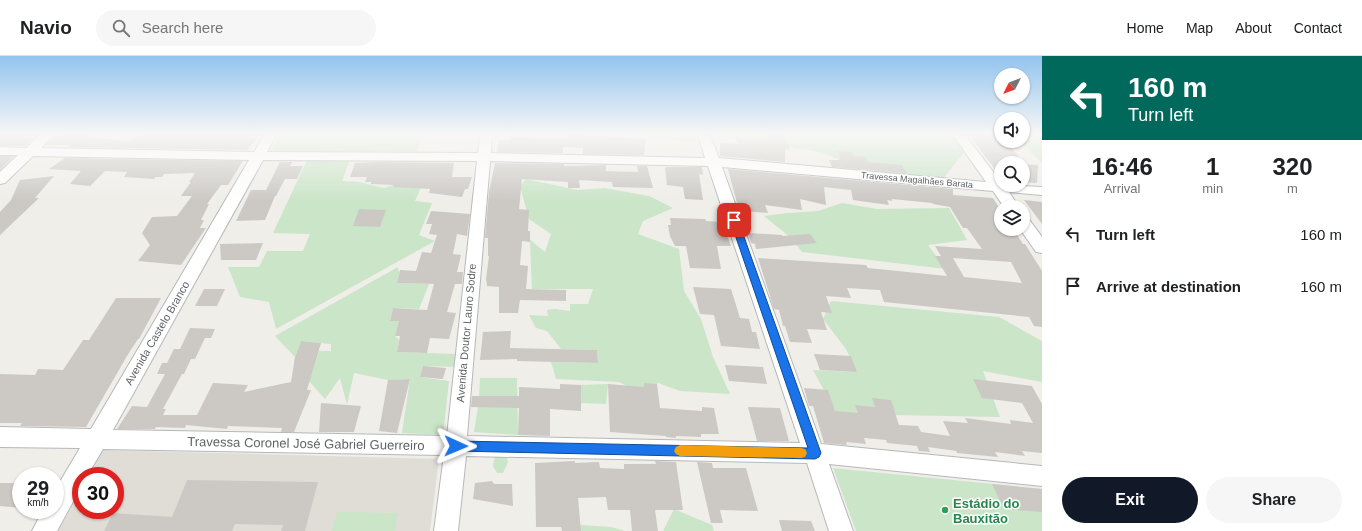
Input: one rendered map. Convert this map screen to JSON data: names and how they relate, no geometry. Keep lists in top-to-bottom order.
{
  "streets": {
    "street": [
      "Travessa Magalhães Barata",
      "Avenida Castelo Branco",
      "Avenida Doutor Lauro Sodre",
      "Travessa Coronel José Gabriel Guerreiro"
    ]
  },
  "crossings": [
    ["Avenida Castelo Branco", "Travessa Coronel José Gabriel Guerreiro"],
    ["Avenida Doutor Lauro Sodre", "Travessa Coronel José Gabriel Guerreiro"]
  ],
  "places": ["Estádio do Bauxitão"],
  "north": "bottom left",
  "page": {
    "header": "Navio",
    "search": "Search here",
    "nav": [
      "Home",
      "Map",
      "About",
      "Contact"
    ],
    "turn": ["160 m", "Turn left"],
    "eta": [
      "16:46",
      "Arrival",
      "1",
      "min",
      "320",
      "m"
    ],
    "list": [
      {
        "name": "Turn left",
        "value": "160 m"
      },
      {
        "name": "Arrive at destination",
        "value": "160 m"
      }
    ],
    "speed": "29 km/h",
    "limit": "30",
    "buttons": ["Exit", "Share"]
  }
}
